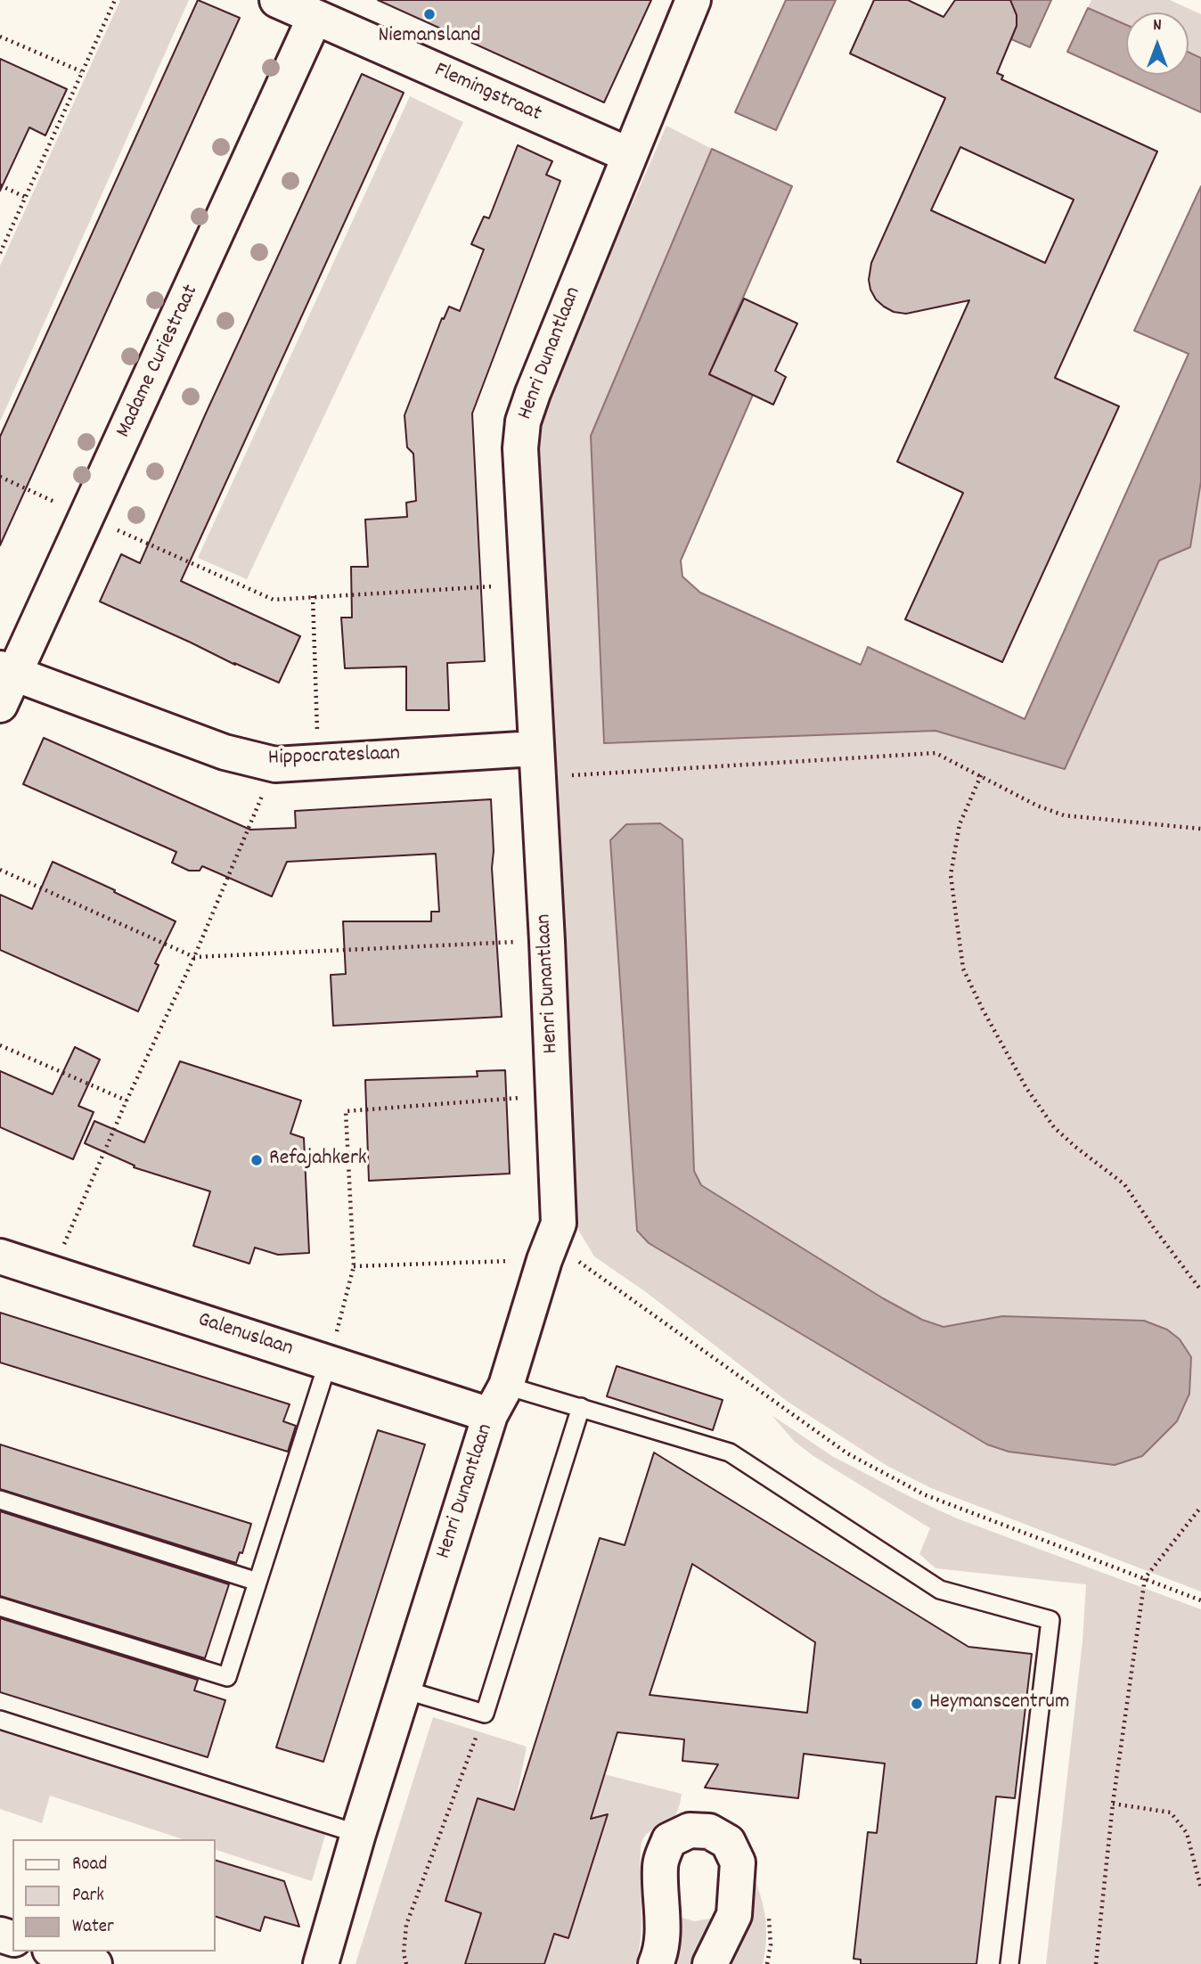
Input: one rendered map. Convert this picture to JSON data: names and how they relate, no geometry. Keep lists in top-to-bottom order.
{
  "streets": {
    "street": [
      "Flemingstraat",
      "Henri Dunantlaan",
      "Madame Curiestraat",
      "Hippocrateslaan",
      "Galenuslaan"
    ]
  },
  "crossings": [
    ["Flemingstraat", "Henri Dunantlaan"],
    ["Flemingstraat", "Madame Curiestraat"],
    ["Henri Dunantlaan", "Hippocrateslaan"],
    ["Henri Dunantlaan", "Galenuslaan"],
    ["Madame Curiestraat", "Hippocrateslaan"]
  ],
  "places": ["Niemansland", "Refajahkerk", "Heymanscentrum"],
  "legend": ["Road", "Park", "Water"],
  "north": "top"
}
